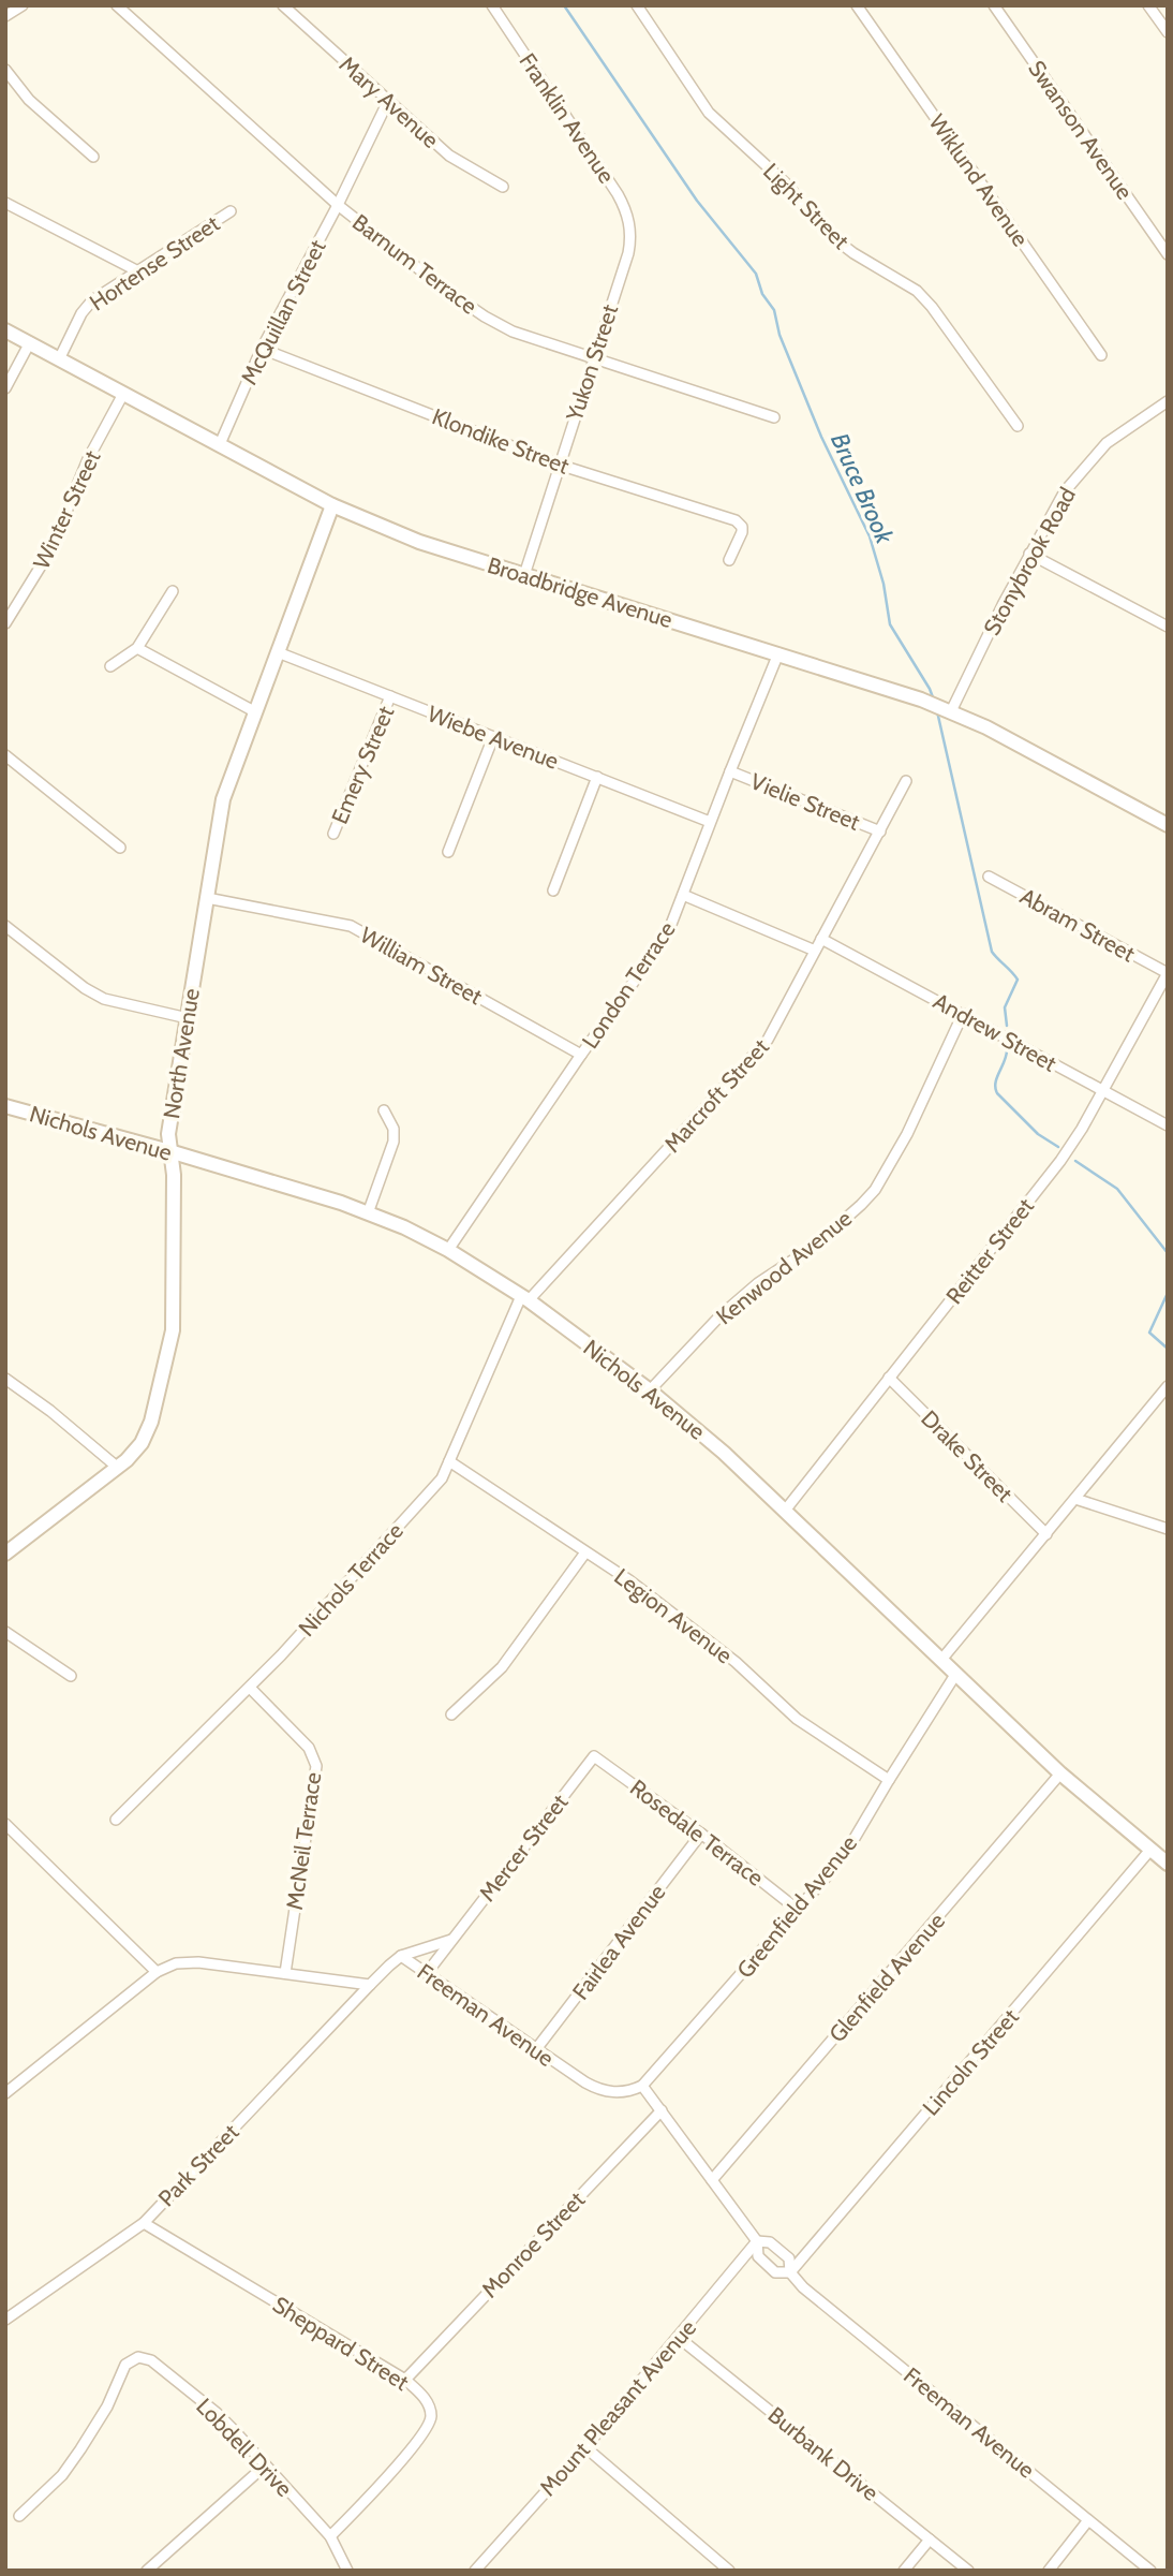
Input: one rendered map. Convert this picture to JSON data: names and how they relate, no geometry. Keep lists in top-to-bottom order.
{
  "streets": {
    "main road": ["Broadbridge Avenue", "North Avenue", "Nichols Avenue"],
    "street": [
      "Mary Avenue",
      "Franklin Avenue",
      "Swanson Avenue",
      "Wiklund Avenue",
      "Light Street",
      "Hortense Street",
      "Barnum Terrace",
      "McQuillan Street",
      "Yukon Street",
      "Klondike Street",
      "Winter Street",
      "Stonybrook Road",
      "Wiebe Avenue",
      "Emery Street",
      "Vielie Street",
      "Abram Street",
      "William Street",
      "London Terrace",
      "Andrew Street",
      "Marcroft Street",
      "Reitter Street",
      "Kenwood Avenue",
      "Drake Street",
      "Nichols Terrace",
      "Legion Avenue",
      "Rosedale Terrace",
      "McNeil Terrace",
      "Mercer Street",
      "Greenfield Avenue",
      "Fairlea Avenue",
      "Glenfield Avenue",
      "Freeman Avenue",
      "Lincoln Street",
      "Park Street",
      "Monroe Street",
      "Sheppard Street",
      "Mount Pleasant Avenue",
      "Lobdell Drive",
      "Burbank Drive"
    ]
  },
  "crossings": [
    ["Mary Avenue", "McQuillan Street"],
    ["Franklin Avenue", "Yukon Street"],
    ["Hortense Street", "Broadbridge Avenue"],
    ["Barnum Terrace", "McQuillan Street"],
    ["Barnum Terrace", "Yukon Street"],
    ["McQuillan Street", "Klondike Street"],
    ["McQuillan Street", "Broadbridge Avenue"],
    ["Yukon Street", "Klondike Street"],
    ["Yukon Street", "Broadbridge Avenue"],
    ["Winter Street", "Broadbridge Avenue"],
    ["Stonybrook Road", "Broadbridge Avenue"],
    ["Broadbridge Avenue", "London Terrace"],
    ["Broadbridge Avenue", "North Avenue"],
    ["Wiebe Avenue", "Emery Street"],
    ["Wiebe Avenue", "London Terrace"],
    ["Wiebe Avenue", "North Avenue"],
    ["Vielie Street", "London Terrace"],
    ["Vielie Street", "Marcroft Street"],
    ["Abram Street", "Reitter Street"],
    ["William Street", "London Terrace"],
    ["William Street", "North Avenue"],
    ["London Terrace", "Nichols Avenue"],
    ["Andrew Street", "Marcroft Street"],
    ["Andrew Street", "Reitter Street"],
    ["Andrew Street", "Kenwood Avenue"],
    ["North Avenue", "Nichols Avenue"],
    ["Marcroft Street", "Nichols Avenue"],
    ["Marcroft Street", "Nichols Terrace"],
    ["Nichols Avenue", "Reitter Street"],
    ["Nichols Avenue", "Kenwood Avenue"],
    ["Nichols Avenue", "Nichols Terrace"],
    ["Nichols Avenue", "Greenfield Avenue"],
    ["Nichols Avenue", "Glenfield Avenue"],
    ["Nichols Avenue", "Lincoln Street"],
    ["Reitter Street", "Drake Street"],
    ["Nichols Terrace", "Legion Avenue"],
    ["Nichols Terrace", "McNeil Terrace"],
    ["Legion Avenue", "Greenfield Avenue"],
    ["Rosedale Terrace", "Mercer Street"],
    ["Rosedale Terrace", "Greenfield Avenue"],
    ["Rosedale Terrace", "Fairlea Avenue"],
    ["Mercer Street", "Freeman Avenue"],
    ["Greenfield Avenue", "Freeman Avenue"],
    ["Fairlea Avenue", "Freeman Avenue"],
    ["Glenfield Avenue", "Freeman Avenue"],
    ["Freeman Avenue", "Lincoln Street"],
    ["Freeman Avenue", "Park Street"],
    ["Freeman Avenue", "Monroe Street"],
    ["Freeman Avenue", "Mount Pleasant Avenue"],
    ["Park Street", "Sheppard Street"],
    ["Monroe Street", "Sheppard Street"],
    ["Sheppard Street", "Lobdell Drive"],
    ["Mount Pleasant Avenue", "Burbank Drive"]
  ],
  "water": ["Bruce Brook"]
}
